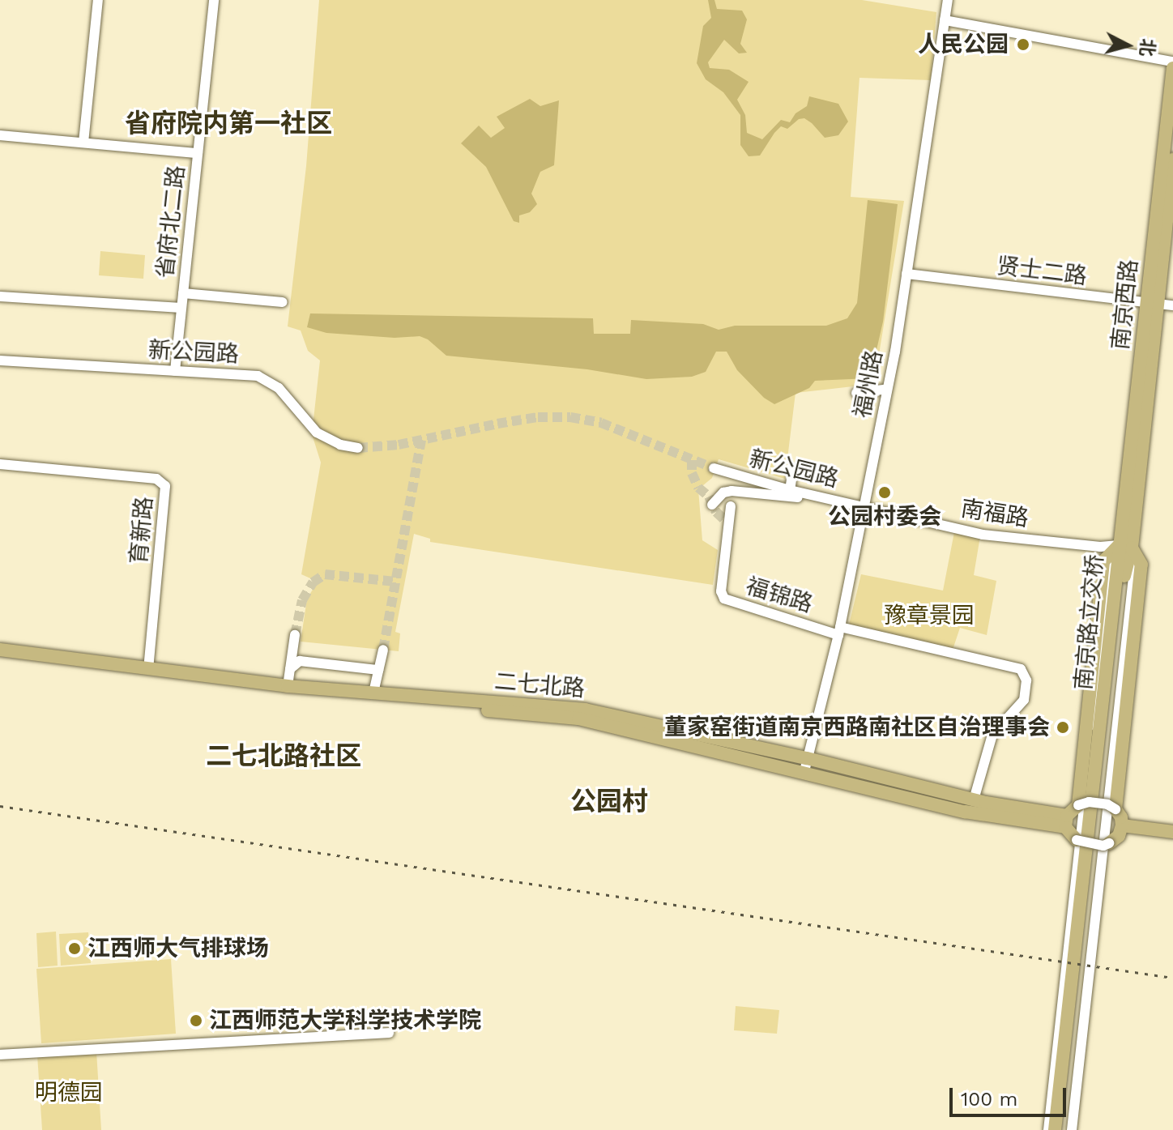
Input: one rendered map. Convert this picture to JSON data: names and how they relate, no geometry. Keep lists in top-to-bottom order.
{
  "streets": {
    "main road": ["南京西路", "南京路立交桥", "二七北路"],
    "street": [
      "省府北二路",
      "贤士二路",
      "新公园路",
      "福州路",
      "南福路",
      "育新路",
      "福锦路"
    ]
  },
  "crossings": [
    ["省府北二路", "新公园路"],
    ["贤士二路", "南京西路"],
    ["贤士二路", "福州路"],
    ["南京西路", "南福路"],
    ["南京西路", "南京路立交桥"],
    ["新公园路", "福州路"],
    ["新公园路", "南福路"],
    ["福州路", "南福路"],
    ["福州路", "福锦路"],
    ["福州路", "二七北路"],
    ["南福路", "南京路立交桥"],
    ["育新路", "二七北路"],
    ["福锦路", "二七北路"]
  ],
  "districts": ["省府院内第一社区", "二七北路社区", "公园村"],
  "parks": ["豫章景园", "明德园"],
  "places": [
    "人民公园",
    "公园村委会",
    "董家窑街道南京西路南社区自治理事会",
    "江西师大气排球场",
    "江西师范大学科学技术学院"
  ],
  "scale_bar": "100 m",
  "north": "right"
}
